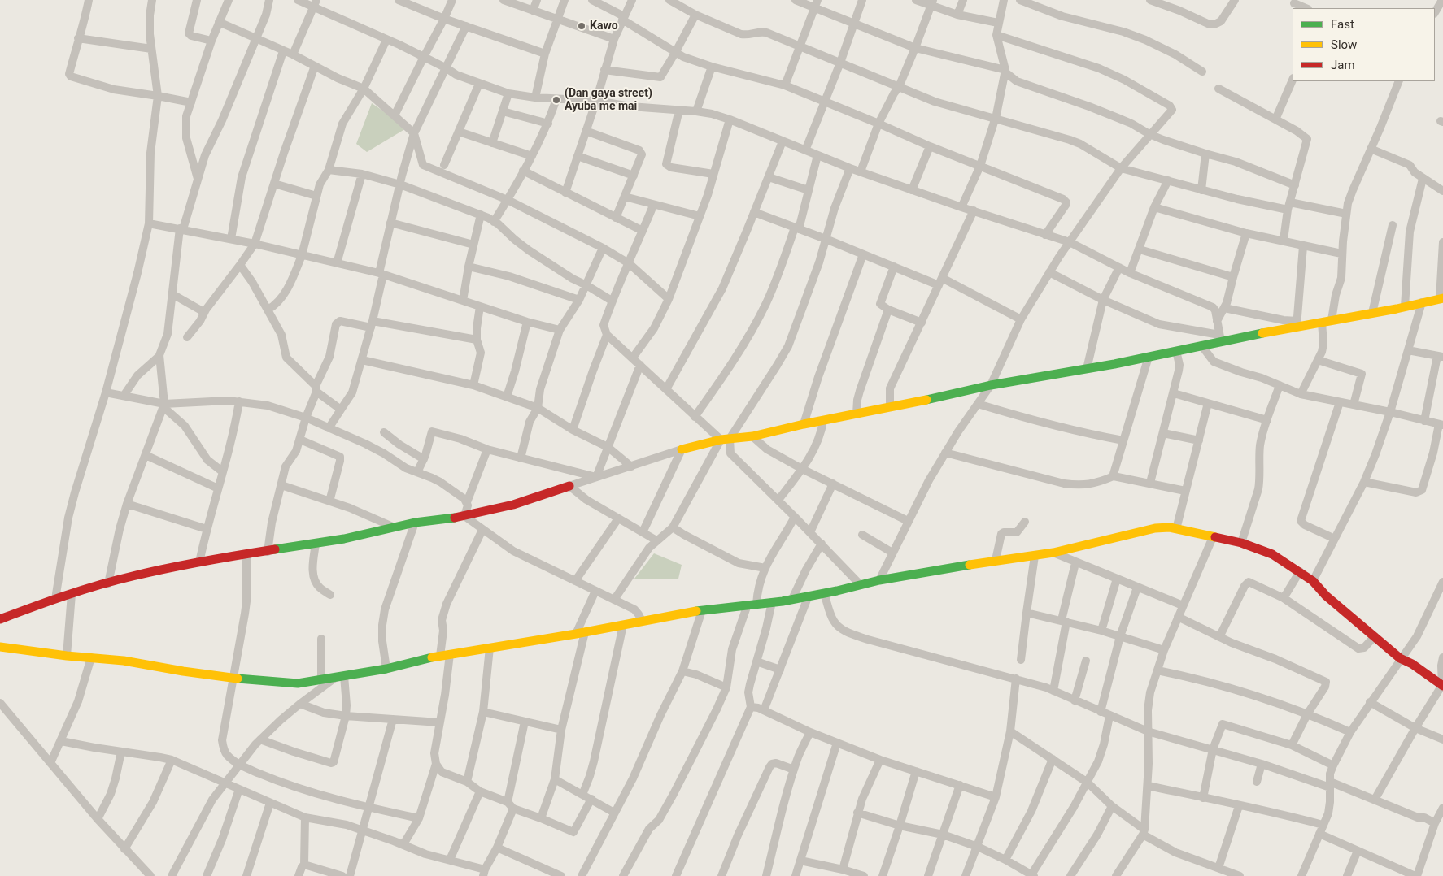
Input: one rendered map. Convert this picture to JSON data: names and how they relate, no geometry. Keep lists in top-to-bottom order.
{
  "places": ["Kawo", "(Dan gaya street) Ayuba me mai"],
  "legend": ["Fast", "Slow", "Jam"]
}
